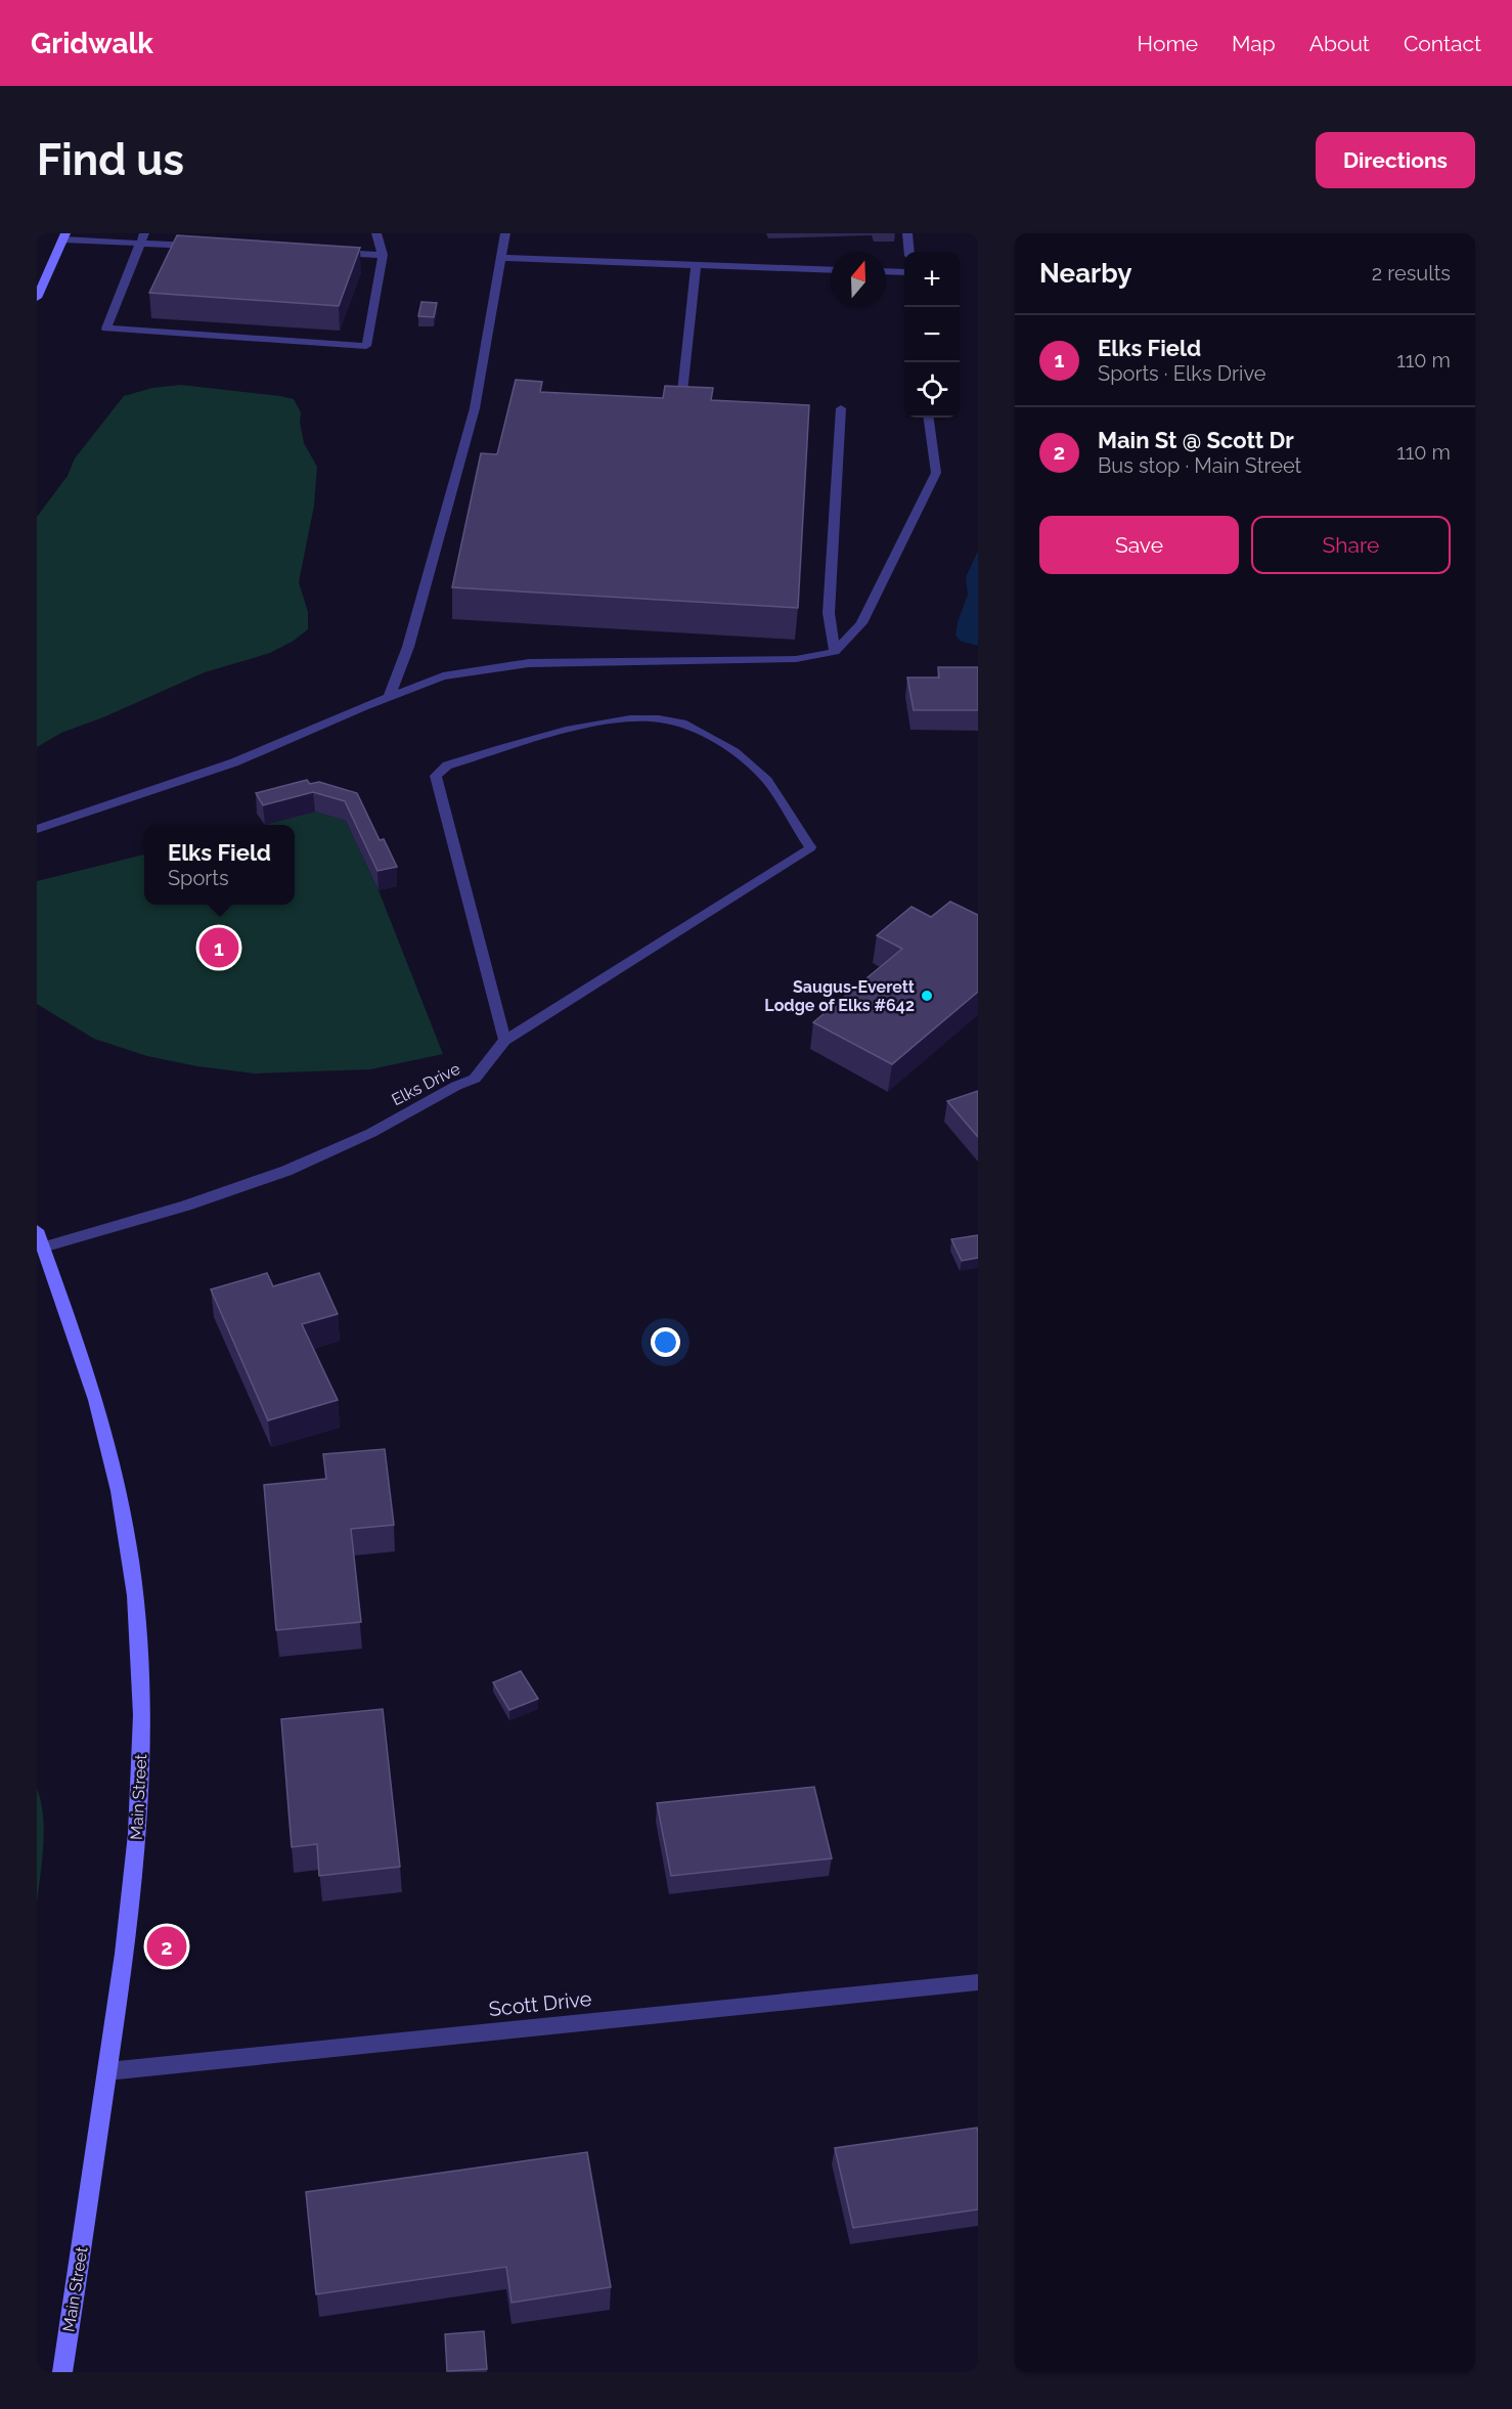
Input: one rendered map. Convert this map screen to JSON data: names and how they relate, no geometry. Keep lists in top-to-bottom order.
{
  "streets": {
    "main road": ["Main Street"],
    "street": ["Elks Drive", "Scott Drive"]
  },
  "crossings": [
    ["Elks Drive", "Main Street"],
    ["Main Street", "Scott Drive"]
  ],
  "places": ["Saugus-Everett Lodge of Elks #642"],
  "north": "top",
  "page": {
    "header": "Gridwalk",
    "nav": [
      "Home",
      "Map",
      "About",
      "Contact"
    ],
    "buttons": [
      "Directions",
      ["Save", "Share"]
    ],
    "title": "Find us",
    "heading": ["Nearby", "2 results"],
    "map_buttons": ["+", "−"],
    "list": [
      {
        "mark": "1",
        "name": "Elks Field",
        "note": "Sports · Elks Drive",
        "value": "110 m"
      },
      {
        "mark": "2",
        "name": "Main St @ Scott Dr",
        "note": "Bus stop · Main Street",
        "value": "110 m"
      }
    ],
    "popup": ["Elks Field", "Sports"],
    "pins": ["1", "2"]
  }
}
